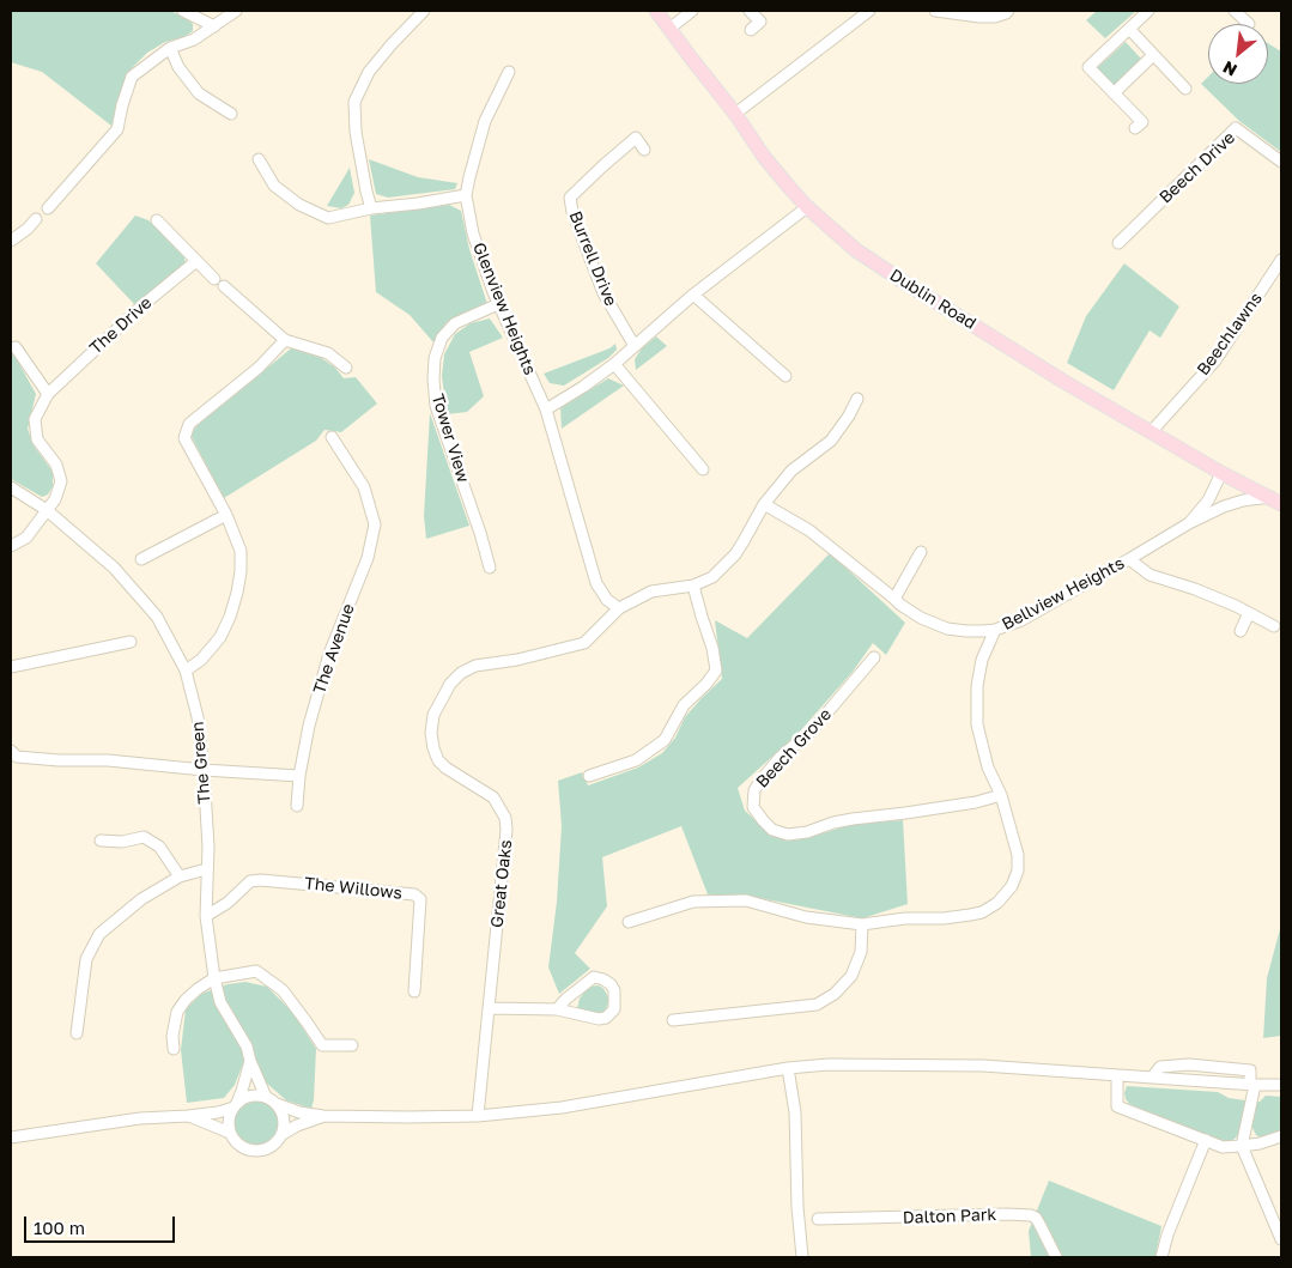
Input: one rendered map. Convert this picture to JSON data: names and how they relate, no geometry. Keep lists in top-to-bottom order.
{
  "streets": {
    "main road": ["Dublin Road"],
    "street": [
      "Beech Drive",
      "Burrell Drive",
      "Glenview Heights",
      "The Drive",
      "Beechlawns",
      "Tower View",
      "Bellview Heights",
      "The Avenue",
      "Beech Grove",
      "The Green",
      "Great Oaks",
      "The Willows",
      "Dalton Park"
    ]
  },
  "crossings": [
    ["Dublin Road", "Beechlawns"],
    ["Dublin Road", "Bellview Heights"],
    ["Glenview Heights", "Tower View"],
    ["Glenview Heights", "Great Oaks"],
    ["The Drive", "The Green"],
    ["The Green", "The Willows"]
  ],
  "scale_bar": "100 m",
  "north": "bottom left"
}
